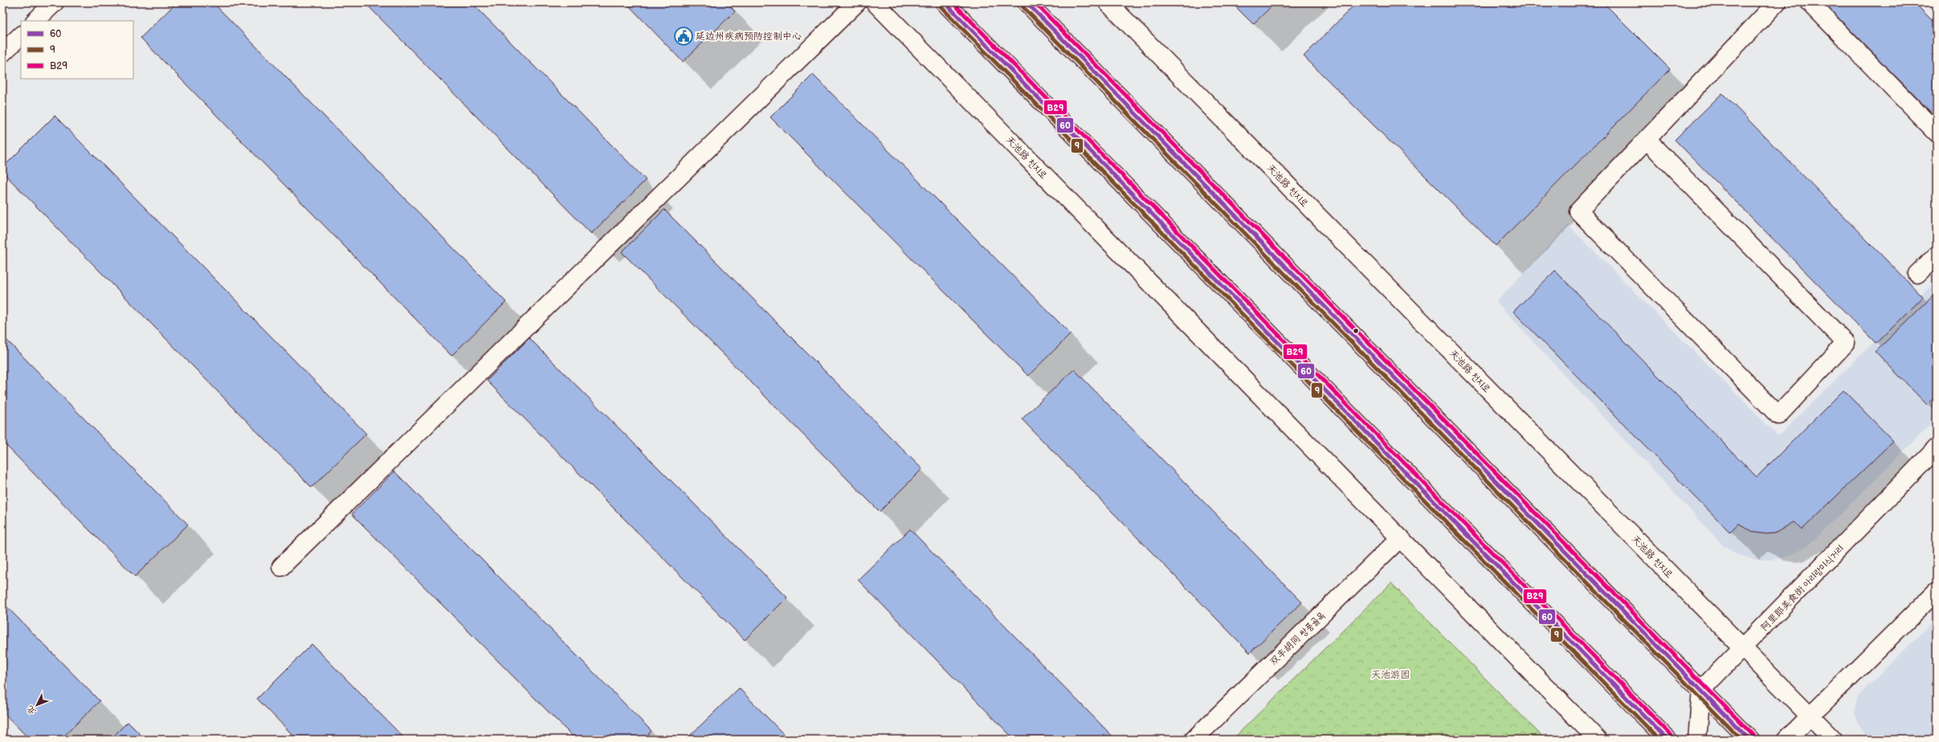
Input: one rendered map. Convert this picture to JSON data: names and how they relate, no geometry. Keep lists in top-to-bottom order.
{
  "streets": {
    "street": ["天池路 천지로", "阿里郎美食街 아리랑미식거리", "双丰胡同 쌍풍골목"]
  },
  "crossings": [
    ["天池路 천지로", "阿里郎美食街 아리랑미식거리"],
    ["天池路 천지로", "双丰胡同 쌍풍골목"]
  ],
  "parks": ["天池游园"],
  "places": {
    "public building": ["延边州疾病预防控制中心"]
  },
  "lines": ["transit line 60", "transit line B29", "transit line 9"],
  "legend": ["60", "9", "B29"],
  "north": "bottom left"
}
